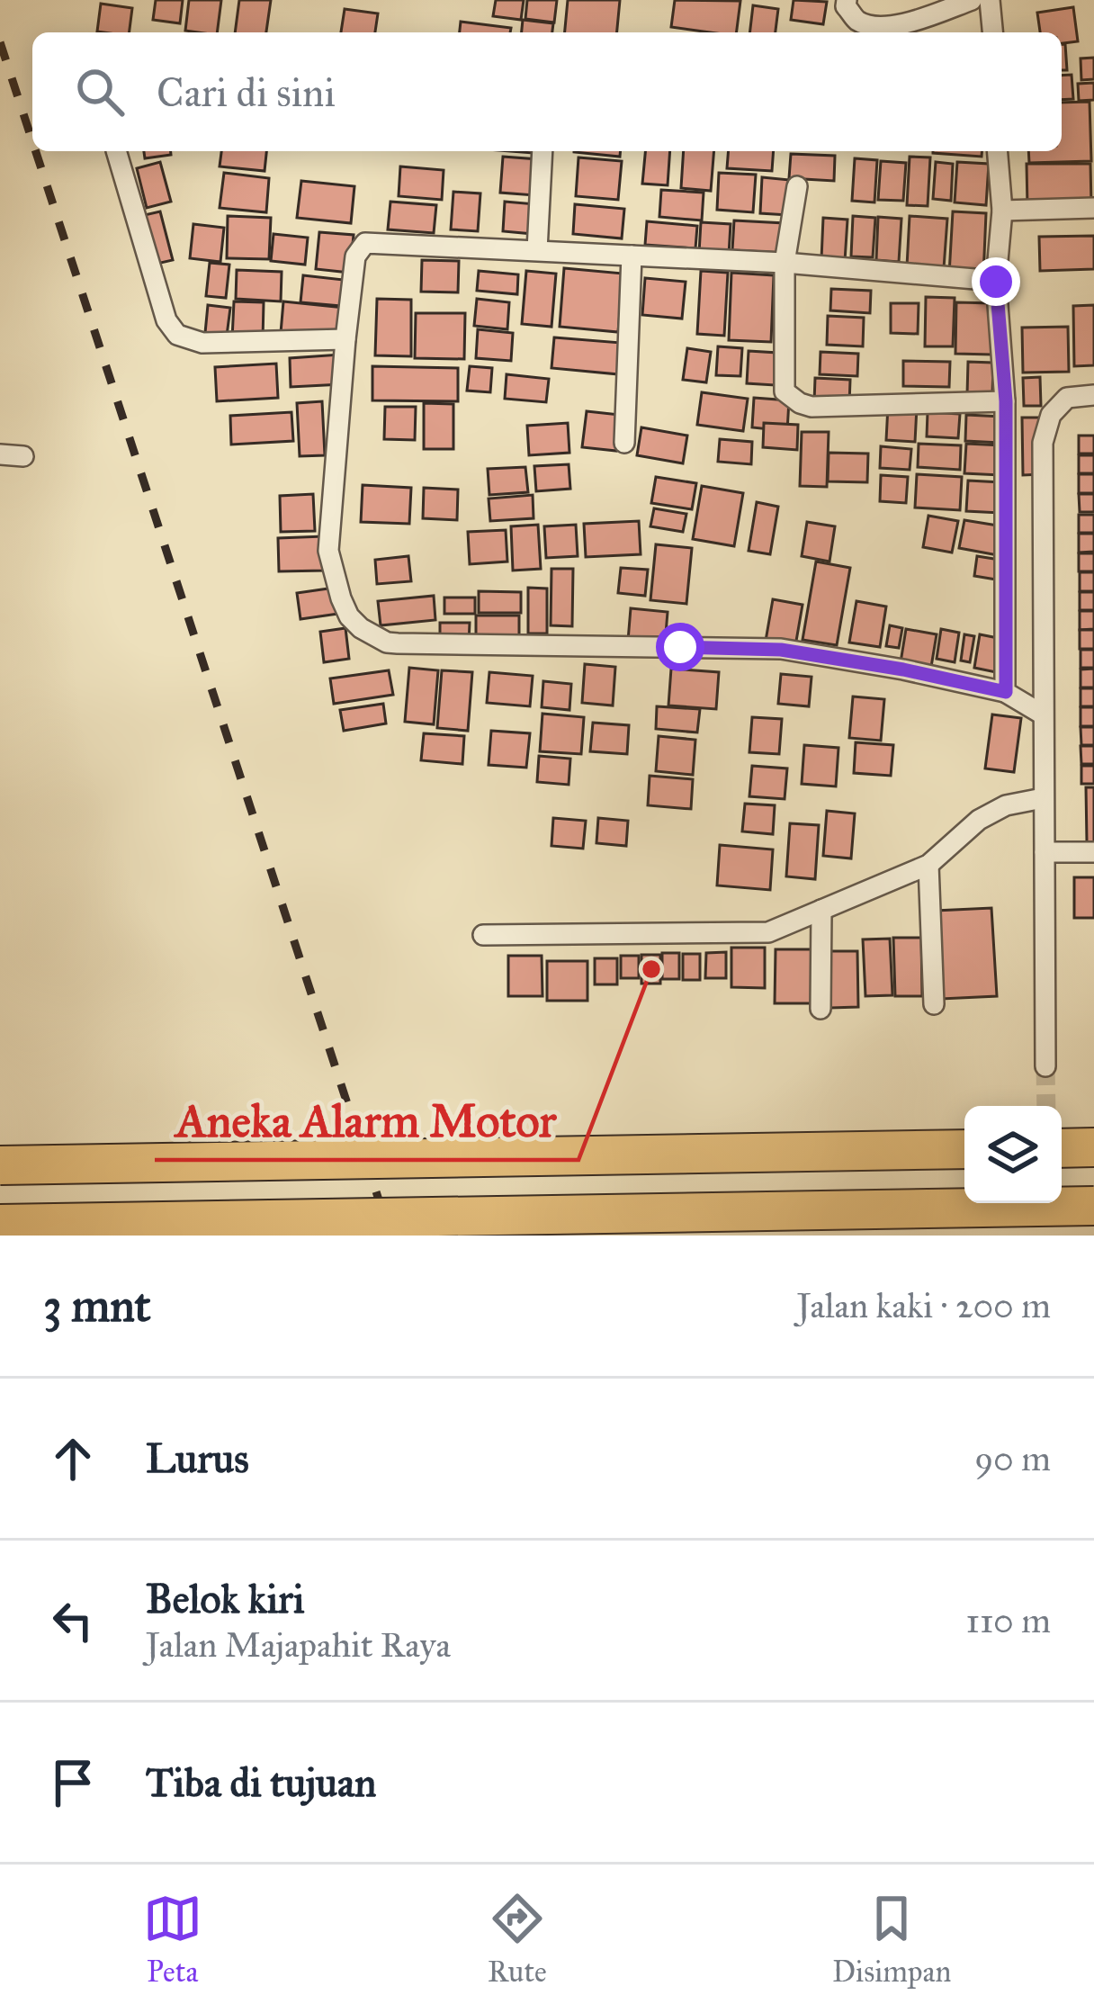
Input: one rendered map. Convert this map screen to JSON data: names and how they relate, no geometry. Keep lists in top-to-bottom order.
{
  "places": ["Aneka Alarm Motor"],
  "page": {
    "search": "Cari di sini",
    "heading": ["3 mnt", "Jalan kaki · 200 m"],
    "list": [
      ["Lurus", "90 m"],
      ["Belok kiri", "Jalan Majapahit Raya", "110 m"],
      "Tiba di tujuan"
    ],
    "nav": ["Peta", "Rute", "Disimpan"]
  }
}
